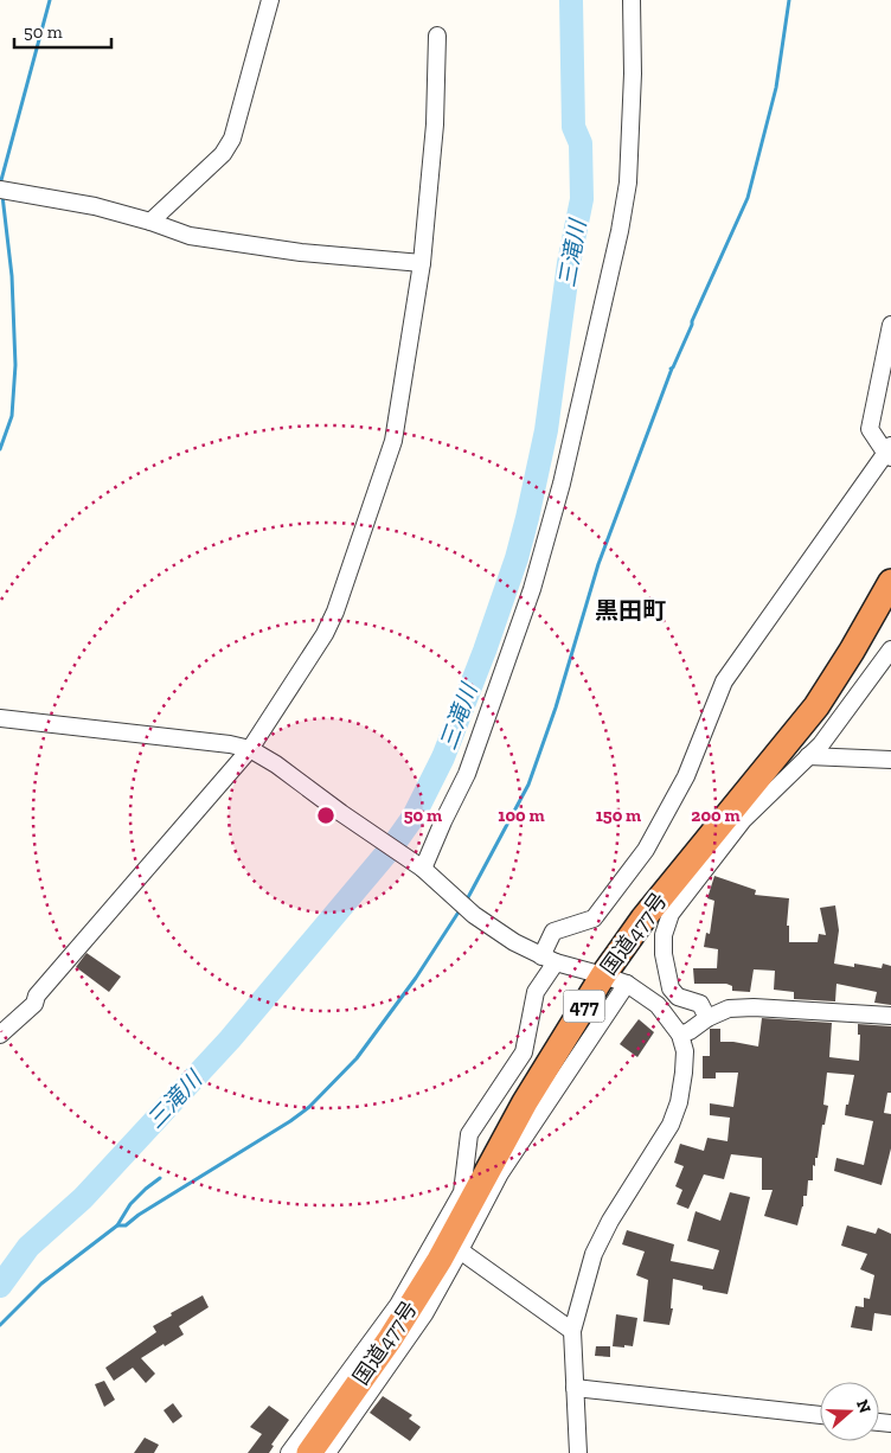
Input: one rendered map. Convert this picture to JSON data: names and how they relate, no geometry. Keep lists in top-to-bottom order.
{
  "streets": {
    "highway": ["国道477号", "477"]
  },
  "districts": ["黒田町"],
  "water": ["三滝川"],
  "scale_bar": "50 m",
  "north": "right",
  "rings": [
    "50 m",
    "100 m",
    "150 m",
    "200 m"
  ]
}
